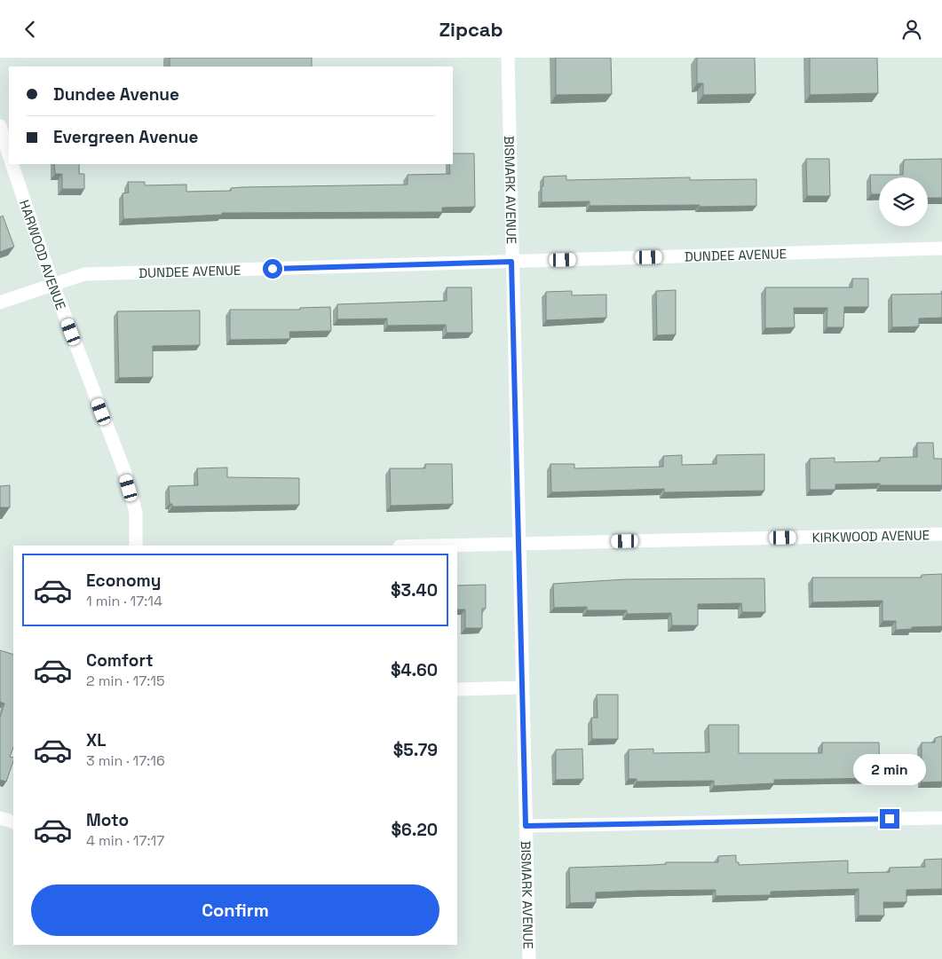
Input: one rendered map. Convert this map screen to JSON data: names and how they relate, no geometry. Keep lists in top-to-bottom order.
{
  "streets": {
    "street": [
      "BISMARK AVENUE",
      "HARWOOD AVENUE",
      "DUNDEE AVENUE",
      "KIRKWOOD AVENUE"
    ]
  },
  "crossings": [
    ["BISMARK AVENUE", "DUNDEE AVENUE"],
    ["BISMARK AVENUE", "KIRKWOOD AVENUE"],
    ["HARWOOD AVENUE", "DUNDEE AVENUE"]
  ],
  "page": {
    "header": "Zipcab",
    "banner": ["Dundee Avenue", "Evergreen Avenue"],
    "list": [
      {
        "name": "Economy",
        "note": "1 min · 17:14",
        "value": "$3.40"
      },
      {
        "name": "Comfort",
        "note": "2 min · 17:15",
        "value": "$4.60"
      },
      {
        "name": "XL",
        "note": "3 min · 17:16",
        "value": "$5.79"
      },
      {
        "name": "Moto",
        "note": "4 min · 17:17",
        "value": "$6.20"
      }
    ],
    "bubble": "2 min",
    "buttons": "Confirm"
  }
}
